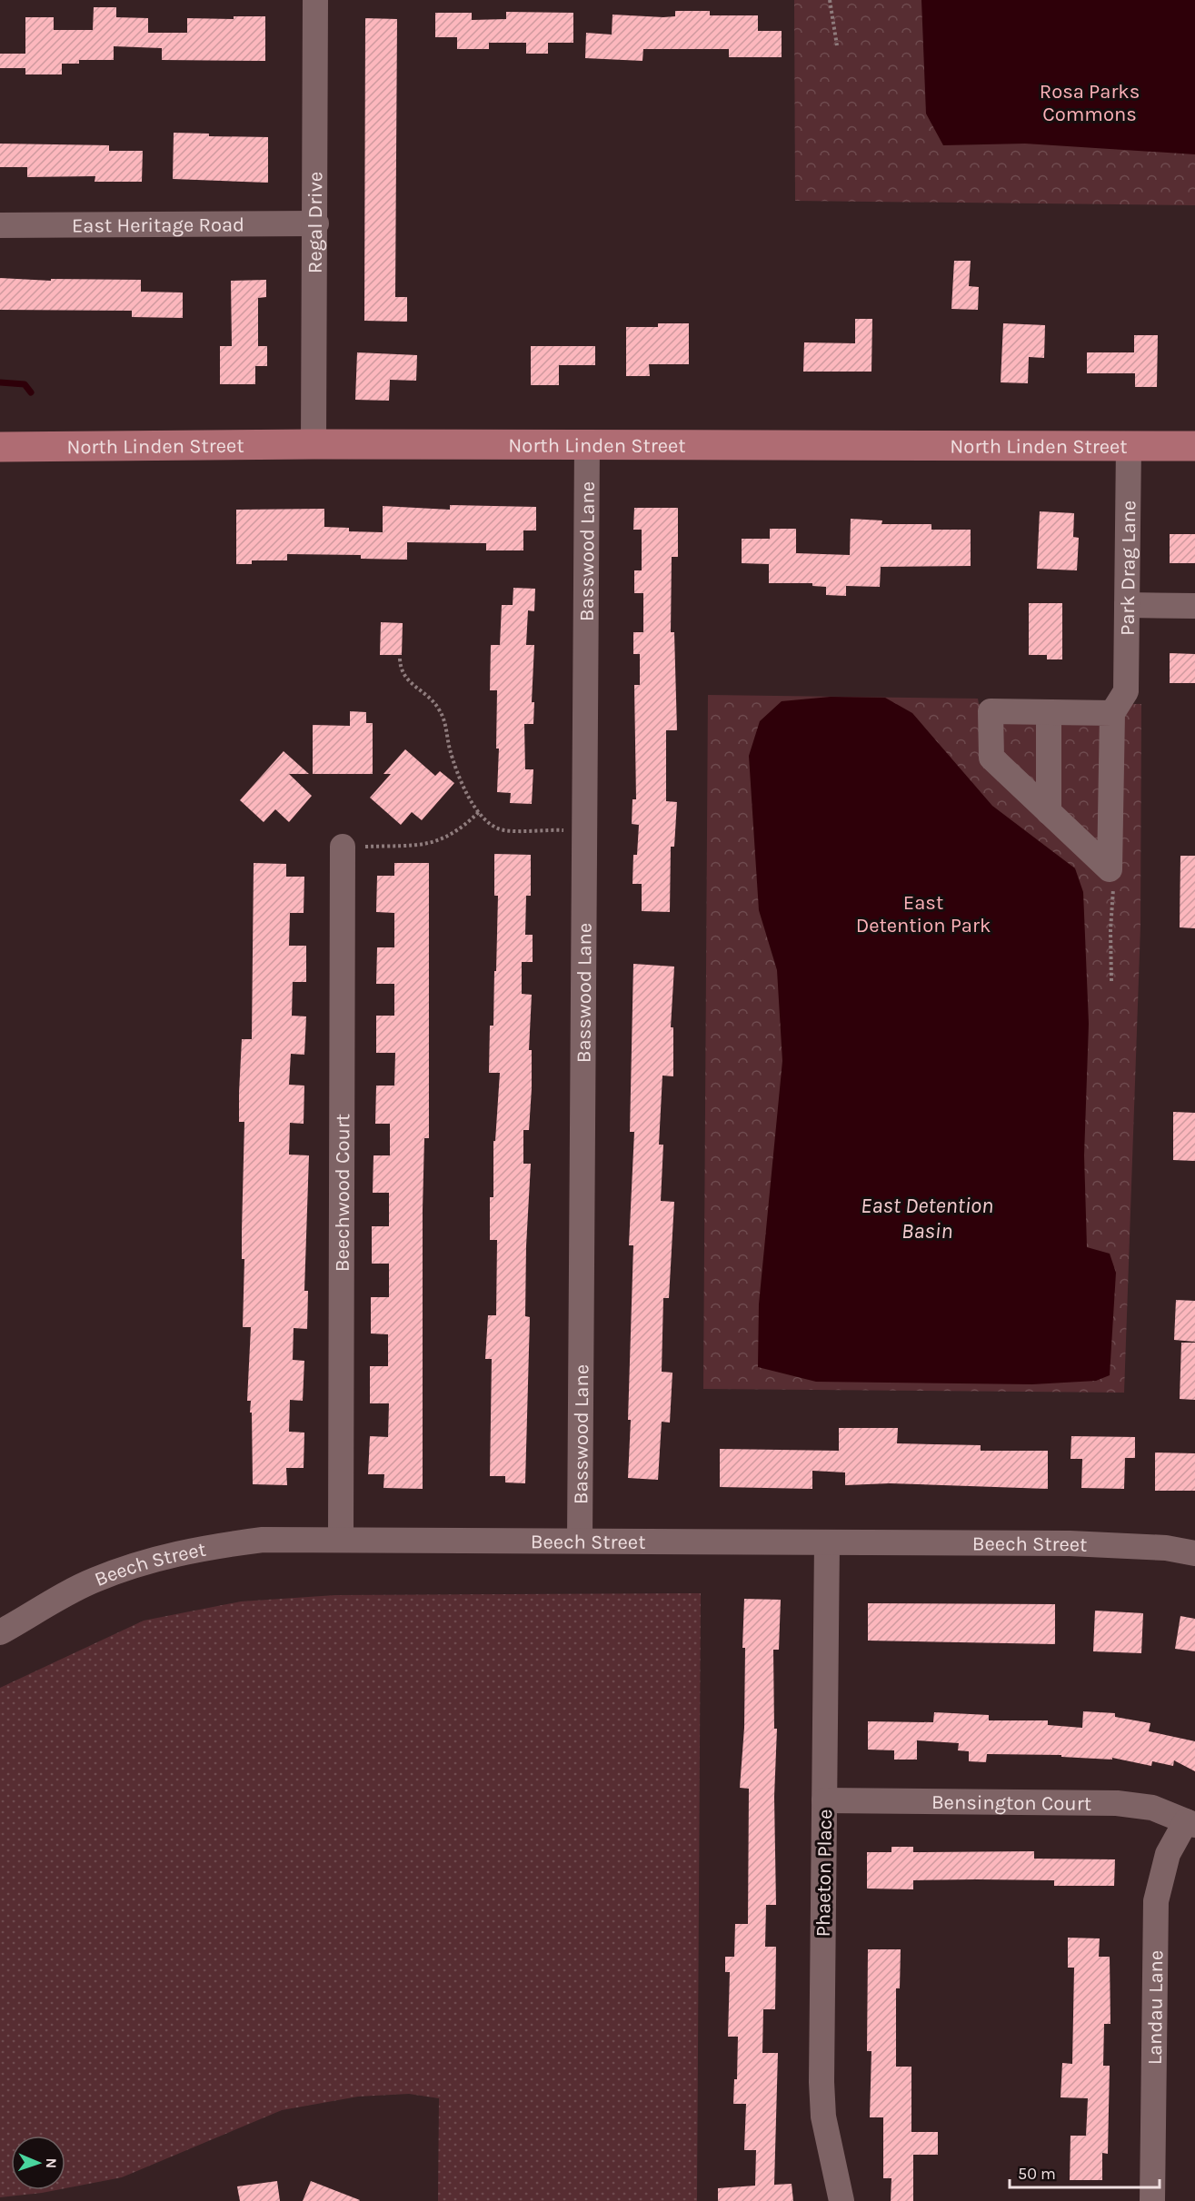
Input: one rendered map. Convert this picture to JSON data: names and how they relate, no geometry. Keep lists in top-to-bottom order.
{
  "streets": {
    "main road": ["North Linden Street"],
    "street": [
      "Regal Drive",
      "East Heritage Road",
      "Basswood Lane",
      "Park Drag Lane",
      "Beechwood Court",
      "Beech Street",
      "Bensington Court",
      "Phaeton Place",
      "Landau Lane"
    ]
  },
  "crossings": [
    ["Regal Drive", "East Heritage Road"],
    ["Regal Drive", "North Linden Street"],
    ["North Linden Street", "Basswood Lane"],
    ["North Linden Street", "Park Drag Lane"],
    ["Basswood Lane", "Beech Street"],
    ["Beechwood Court", "Beech Street"],
    ["Beech Street", "Phaeton Place"],
    ["Bensington Court", "Phaeton Place"],
    ["Bensington Court", "Landau Lane"]
  ],
  "water": ["East Detention Basin"],
  "parks": ["Rosa Parks Commons", "East Detention Park"],
  "scale_bar": "50 m",
  "north": "right"
}
